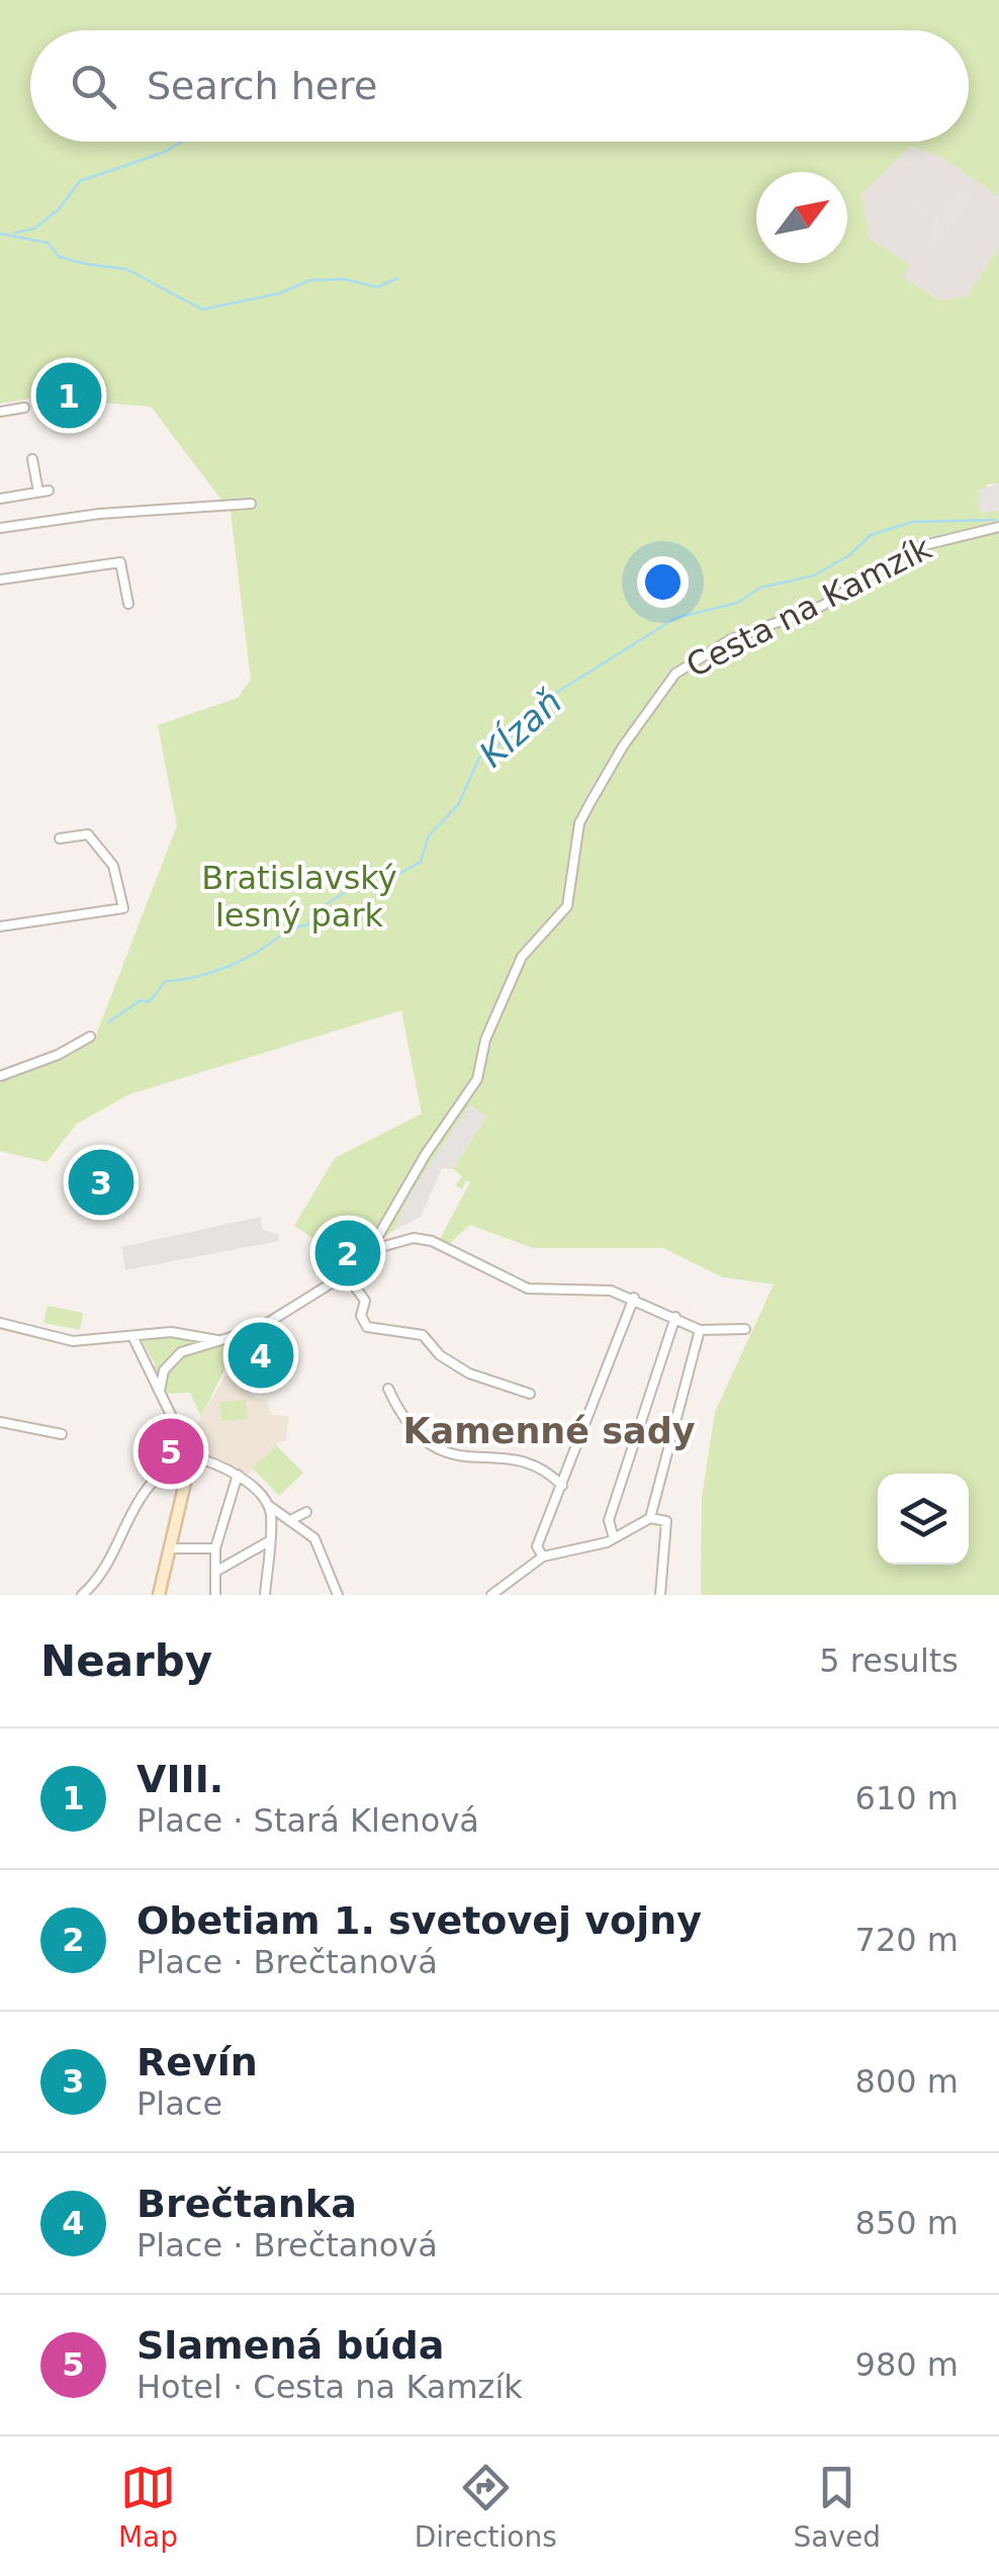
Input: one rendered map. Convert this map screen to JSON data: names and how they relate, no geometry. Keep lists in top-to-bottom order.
{
  "streets": {
    "street": ["Cesta na Kamzík"]
  },
  "districts": ["Kamenné sady"],
  "water": ["Kĺzaň"],
  "parks": ["Bratislavský lesný park"],
  "north": "top right",
  "page": {
    "search": "Search here",
    "pins": [
      "1",
      "3",
      "2",
      "4",
      "5"
    ],
    "heading": ["Nearby", "5 results"],
    "list": [
      {
        "mark": "1",
        "name": "VIII.",
        "note": "Place · Stará Klenová",
        "value": "610 m"
      },
      {
        "mark": "2",
        "name": "Obetiam 1. svetovej vojny",
        "note": "Place · Brečtanová",
        "value": "720 m"
      },
      {
        "mark": "3",
        "name": "Revín",
        "note": "Place",
        "value": "800 m"
      },
      {
        "mark": "4",
        "name": "Brečtanka",
        "note": "Place · Brečtanová",
        "value": "850 m"
      },
      {
        "mark": "5",
        "name": "Slamená búda",
        "note": "Hotel · Cesta na Kamzík",
        "value": "980 m"
      }
    ],
    "nav": ["Map", "Directions", "Saved"]
  }
}
